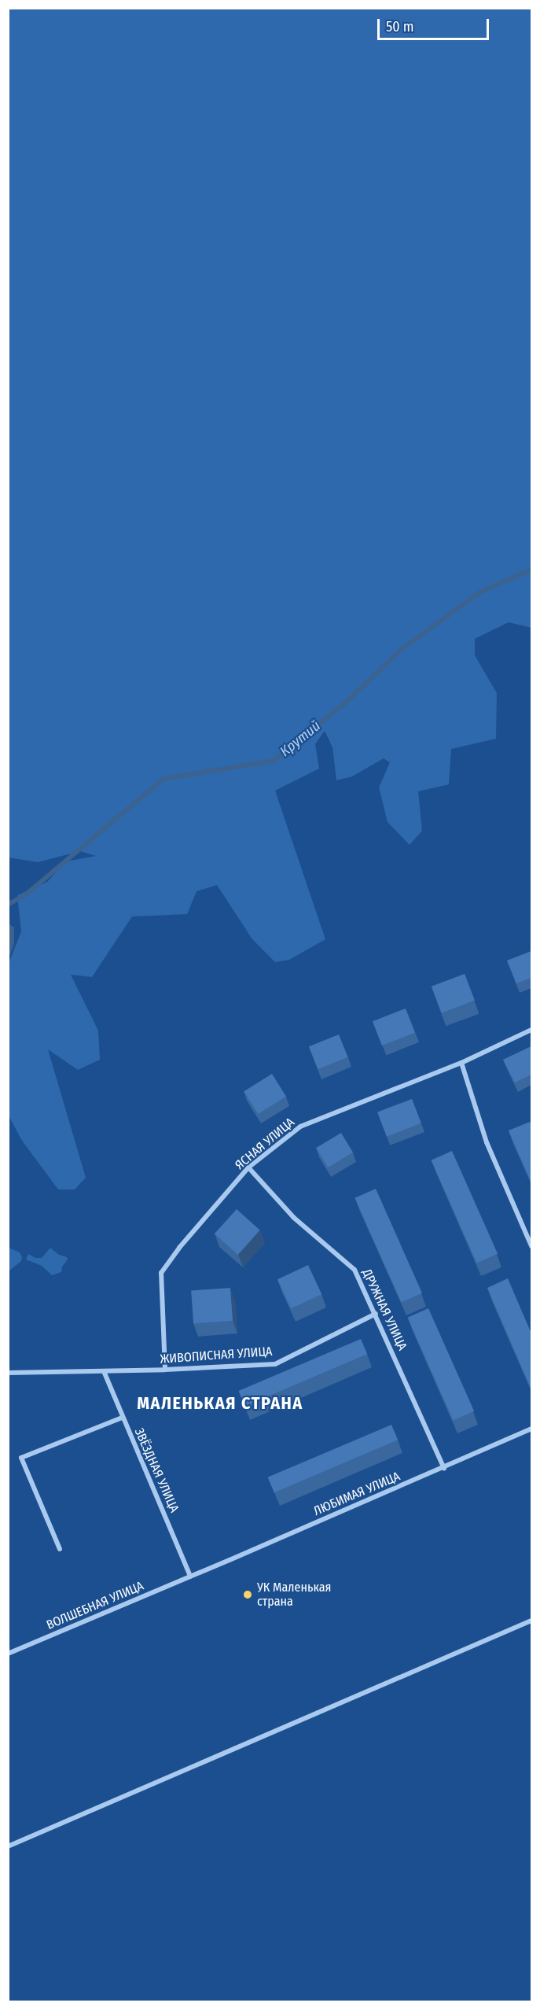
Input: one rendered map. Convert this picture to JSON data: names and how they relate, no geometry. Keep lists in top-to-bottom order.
{
  "streets": {
    "street": [
      "ЯСНАЯ УЛИЦА",
      "ДРУЖНАЯ УЛИЦА",
      "ЖИВОПИСНАЯ УЛИЦА",
      "ЗВЁЗДНАЯ УЛИЦА",
      "ЛЮБИМАЯ УЛИЦА",
      "ВОЛШЕБНАЯ УЛИЦА"
    ]
  },
  "crossings": [
    ["ЯСНАЯ УЛИЦА", "ДРУЖНАЯ УЛИЦА"],
    ["ЯСНАЯ УЛИЦА", "ЖИВОПИСНАЯ УЛИЦА"],
    ["ДРУЖНАЯ УЛИЦА", "ЖИВОПИСНАЯ УЛИЦА"],
    ["ДРУЖНАЯ УЛИЦА", "ЛЮБИМАЯ УЛИЦА"],
    ["ЖИВОПИСНАЯ УЛИЦА", "ЗВЁЗДНАЯ УЛИЦА"],
    ["ЗВЁЗДНАЯ УЛИЦА", "ЛЮБИМАЯ УЛИЦА"],
    ["ЗВЁЗДНАЯ УЛИЦА", "ВОЛШЕБНАЯ УЛИЦА"],
    ["ЛЮБИМАЯ УЛИЦА", "ВОЛШЕБНАЯ УЛИЦА"]
  ],
  "districts": ["МАЛЕНЬКАЯ СТРАНА"],
  "water": ["Крутий"],
  "places": ["УК Маленькая страна"],
  "scale_bar": "50 m"
}
